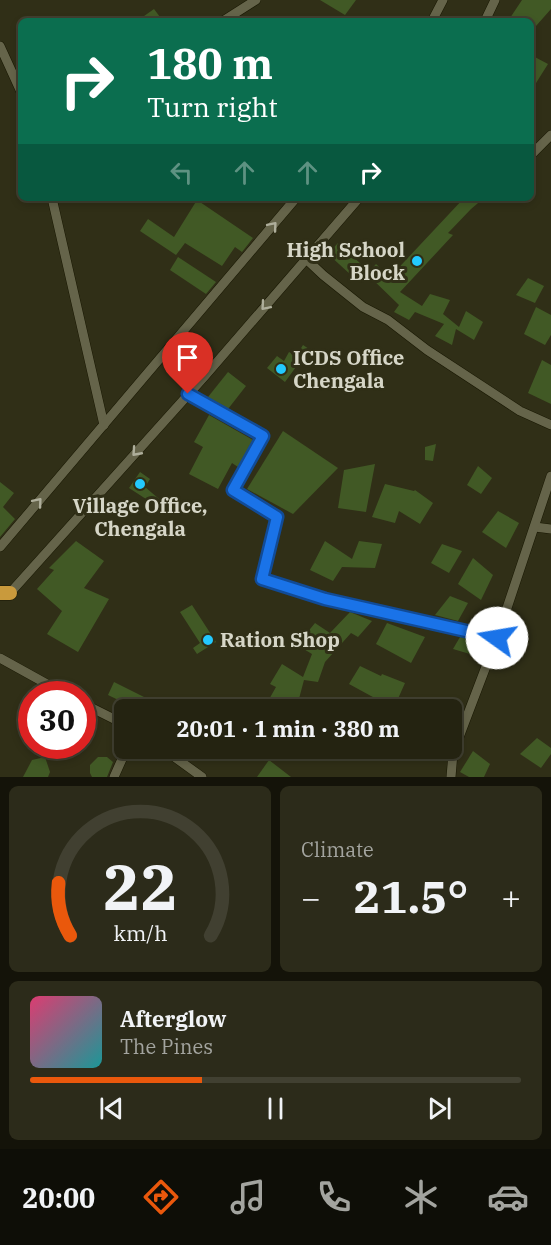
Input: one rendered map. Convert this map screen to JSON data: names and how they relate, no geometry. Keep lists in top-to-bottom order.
{
  "places": [
    "High School Block",
    "ICDS Office Chengala",
    "Village Office, Chengala",
    "Ration Shop"
  ],
  "page": {
    "turn": ["180 m", "Turn right"],
    "limit": "30",
    "trip": "20:01 · 1 min · 380 m",
    "tile": "Climate",
    "heat": ["−", "21.5°", "+"],
    "song": ["Afterglow", "The Pines"],
    "tabs": "20:00",
    "gauge": ["22", "km/h"]
  }
}
